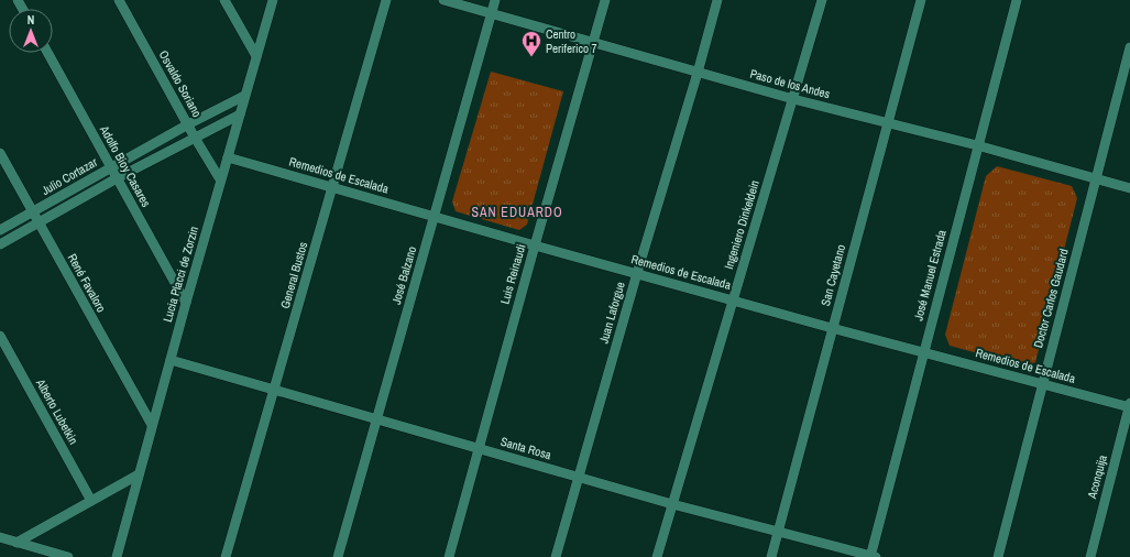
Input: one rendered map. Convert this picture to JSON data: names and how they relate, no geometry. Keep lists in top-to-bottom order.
{
  "streets": {
    "street": [
      "Osvaldo Soriano",
      "Paso de los Andes",
      "Adolfo Bioy Casares",
      "Remedios de Escalada",
      "Julio Cortazar",
      "Ingeniero Dinkeldein",
      "Lucia Placci de Zorzin",
      "Luis Reinaudi",
      "General Bustos",
      "José Balzano",
      "San Cayetano",
      "José Manuel Estrada",
      "René Favaloro",
      "Doctor Carlos Gaudard",
      "Juan Laforgue",
      "Alberto Lubetkin",
      "Santa Rosa",
      "Aconquija"
    ]
  },
  "crossings": [
    ["Osvaldo Soriano", "Julio Cortazar"],
    ["Osvaldo Soriano", "Lucia Placci de Zorzin"],
    ["Paso de los Andes", "Ingeniero Dinkeldein"],
    ["Paso de los Andes", "Luis Reinaudi"],
    ["Paso de los Andes", "José Balzano"],
    ["Paso de los Andes", "San Cayetano"],
    ["Paso de los Andes", "José Manuel Estrada"],
    ["Paso de los Andes", "Doctor Carlos Gaudard"],
    ["Paso de los Andes", "Juan Laforgue"],
    ["Adolfo Bioy Casares", "Julio Cortazar"],
    ["Adolfo Bioy Casares", "Lucia Placci de Zorzin"],
    ["Remedios de Escalada", "Ingeniero Dinkeldein"],
    ["Remedios de Escalada", "Lucia Placci de Zorzin"],
    ["Remedios de Escalada", "Luis Reinaudi"],
    ["Remedios de Escalada", "General Bustos"],
    ["Remedios de Escalada", "José Balzano"],
    ["Remedios de Escalada", "San Cayetano"],
    ["Remedios de Escalada", "José Manuel Estrada"],
    ["Remedios de Escalada", "Doctor Carlos Gaudard"],
    ["Remedios de Escalada", "Juan Laforgue"],
    ["Remedios de Escalada", "Aconquija"],
    ["Julio Cortazar", "Lucia Placci de Zorzin"],
    ["Julio Cortazar", "René Favaloro"],
    ["Ingeniero Dinkeldein", "Santa Rosa"],
    ["Lucia Placci de Zorzin", "René Favaloro"],
    ["Lucia Placci de Zorzin", "Santa Rosa"],
    ["Luis Reinaudi", "Santa Rosa"],
    ["General Bustos", "Santa Rosa"],
    ["José Balzano", "Santa Rosa"],
    ["San Cayetano", "Santa Rosa"],
    ["José Manuel Estrada", "Santa Rosa"],
    ["Juan Laforgue", "Santa Rosa"]
  ],
  "districts": ["SAN EDUARDO"],
  "places": {
    "hospital": ["Centro Periferico 7"]
  },
  "north": "top"
}
